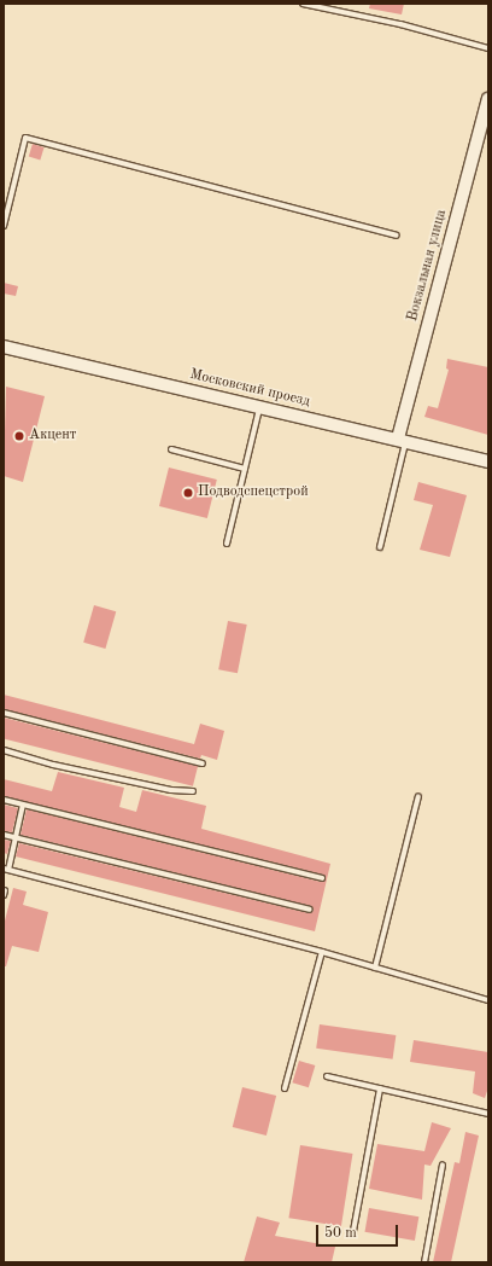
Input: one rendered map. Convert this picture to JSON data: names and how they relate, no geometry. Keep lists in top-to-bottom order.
{
  "streets": {
    "street": ["Вокзальная улица", "Московский проезд"]
  },
  "crossings": [
    ["Вокзальная улица", "Московский проезд"]
  ],
  "places": ["Акцент", "Подводспецстрой"],
  "scale_bar": "50 m"
}
